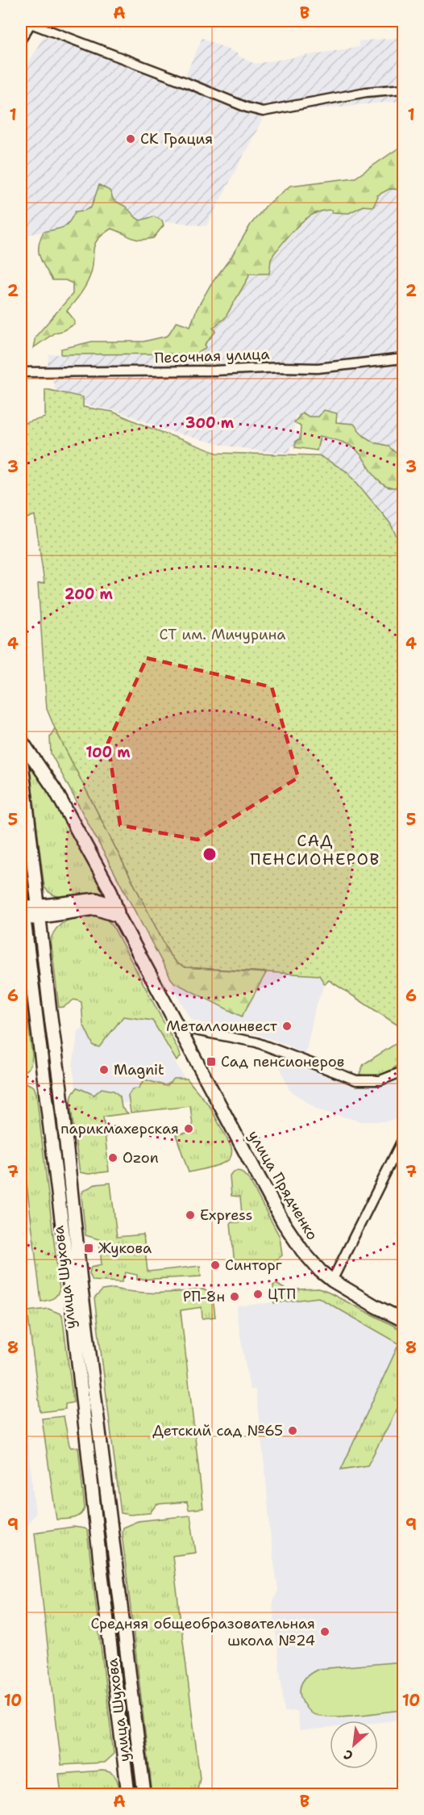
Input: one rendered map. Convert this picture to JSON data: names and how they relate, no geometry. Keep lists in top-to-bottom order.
{
  "streets": {
    "main road": ["улица Прядченко", "улица Шухова"],
    "street": ["Песочная улица"]
  },
  "districts": ["САД ПЕНСИОНЕРОВ"],
  "parks": ["СТ им. Мичурина"],
  "places": {
    "other": [
      "СК Грация",
      "Металлоинвест",
      "Magnit",
      "парикмахерская",
      "Ozon",
      "Express",
      "Синторг",
      "ЦТП",
      "РП-8н",
      "Детский сад №65",
      "Средняя общеобразовательная школа №24"
    ],
    "transit": ["Сад пенсионеров", "Жукова"]
  },
  "north": "bottom left",
  "grid": {
    "columns": ["A", "B"],
    "rows": [
      "1",
      "2",
      "3",
      "4",
      "5",
      "6",
      "7",
      "8",
      "9",
      "10"
    ]
  },
  "rings": ["300 m", "200 m", "100 m"]
}
